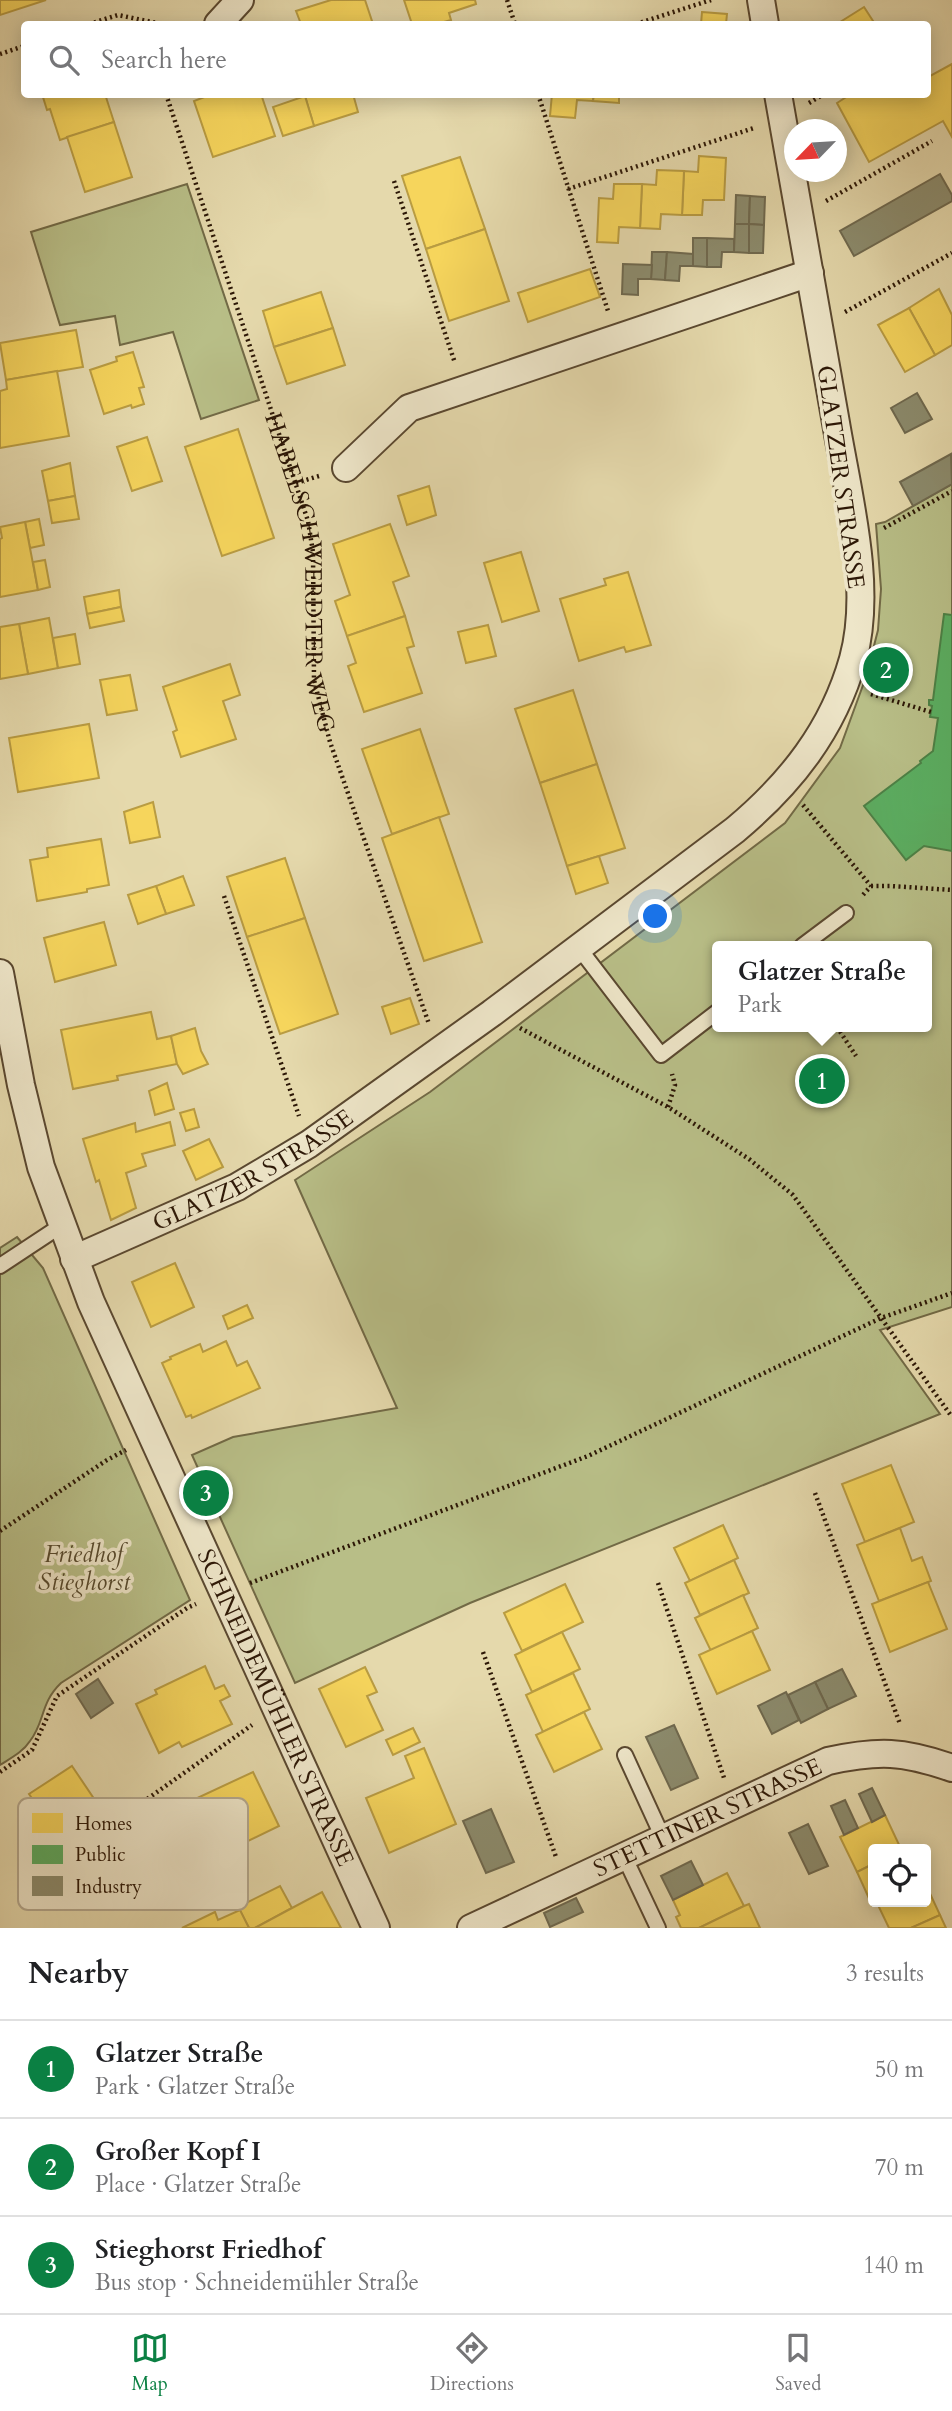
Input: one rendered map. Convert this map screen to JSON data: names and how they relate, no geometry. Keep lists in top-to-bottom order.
{
  "streets": {
    "street": ["GLATZER STRASSE", "SCHNEIDEMÜHLER STRASSE", "STETTINER STRASSE"],
    "path": ["HABELSCHWERDTER WEG"]
  },
  "crossings": [
    ["GLATZER STRASSE", "HABELSCHWERDTER WEG"],
    ["GLATZER STRASSE", "SCHNEIDEMÜHLER STRASSE"]
  ],
  "parks": ["Friedhof Stieghorst"],
  "legend": ["Homes", "Public", "Industry"],
  "north": "bottom left",
  "page": {
    "search": "Search here",
    "pins": ["2", "1", "3"],
    "popup": ["Glatzer Straße", "Park"],
    "heading": ["Nearby", "3 results"],
    "list": [
      {
        "mark": "1",
        "name": "Glatzer Straße",
        "note": "Park · Glatzer Straße",
        "value": "50 m"
      },
      {
        "mark": "2",
        "name": "Großer Kopf I",
        "note": "Place · Glatzer Straße",
        "value": "70 m"
      },
      {
        "mark": "3",
        "name": "Stieghorst Friedhof",
        "note": "Bus stop · Schneidemühler Straße",
        "value": "140 m"
      }
    ],
    "nav": ["Map", "Directions", "Saved"]
  }
}
